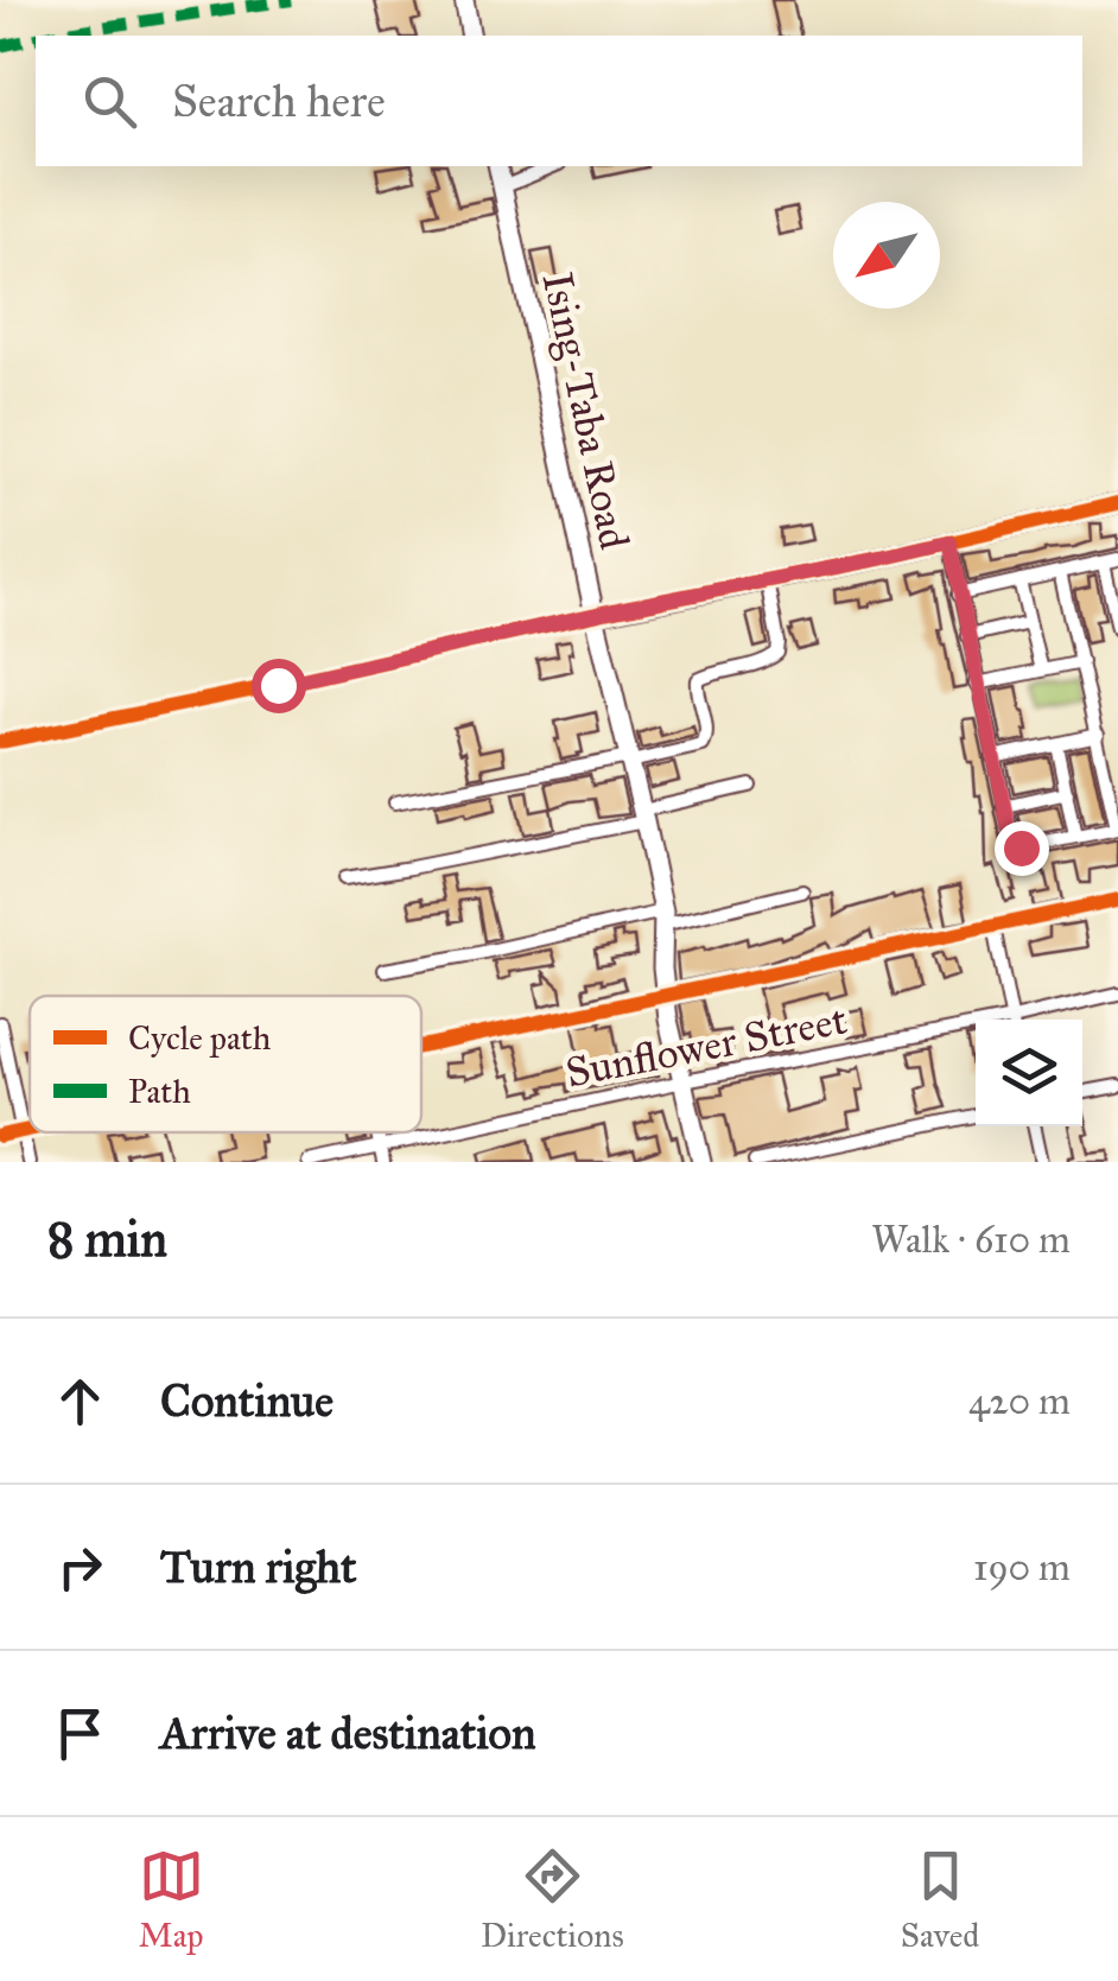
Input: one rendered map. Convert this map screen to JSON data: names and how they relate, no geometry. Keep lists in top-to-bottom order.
{
  "streets": {
    "street": ["Ising-Taba Road", "Sunflower Street"]
  },
  "crossings": [
    ["Ising-Taba Road", "Sunflower Street"]
  ],
  "legend": ["Cycle path", "Path"],
  "north": "bottom left",
  "page": {
    "search": "Search here",
    "heading": ["8 min", "Walk · 610 m"],
    "list": [
      ["Continue", "420 m"],
      ["Turn right", "190 m"],
      "Arrive at destination"
    ],
    "nav": ["Map", "Directions", "Saved"]
  }
}
